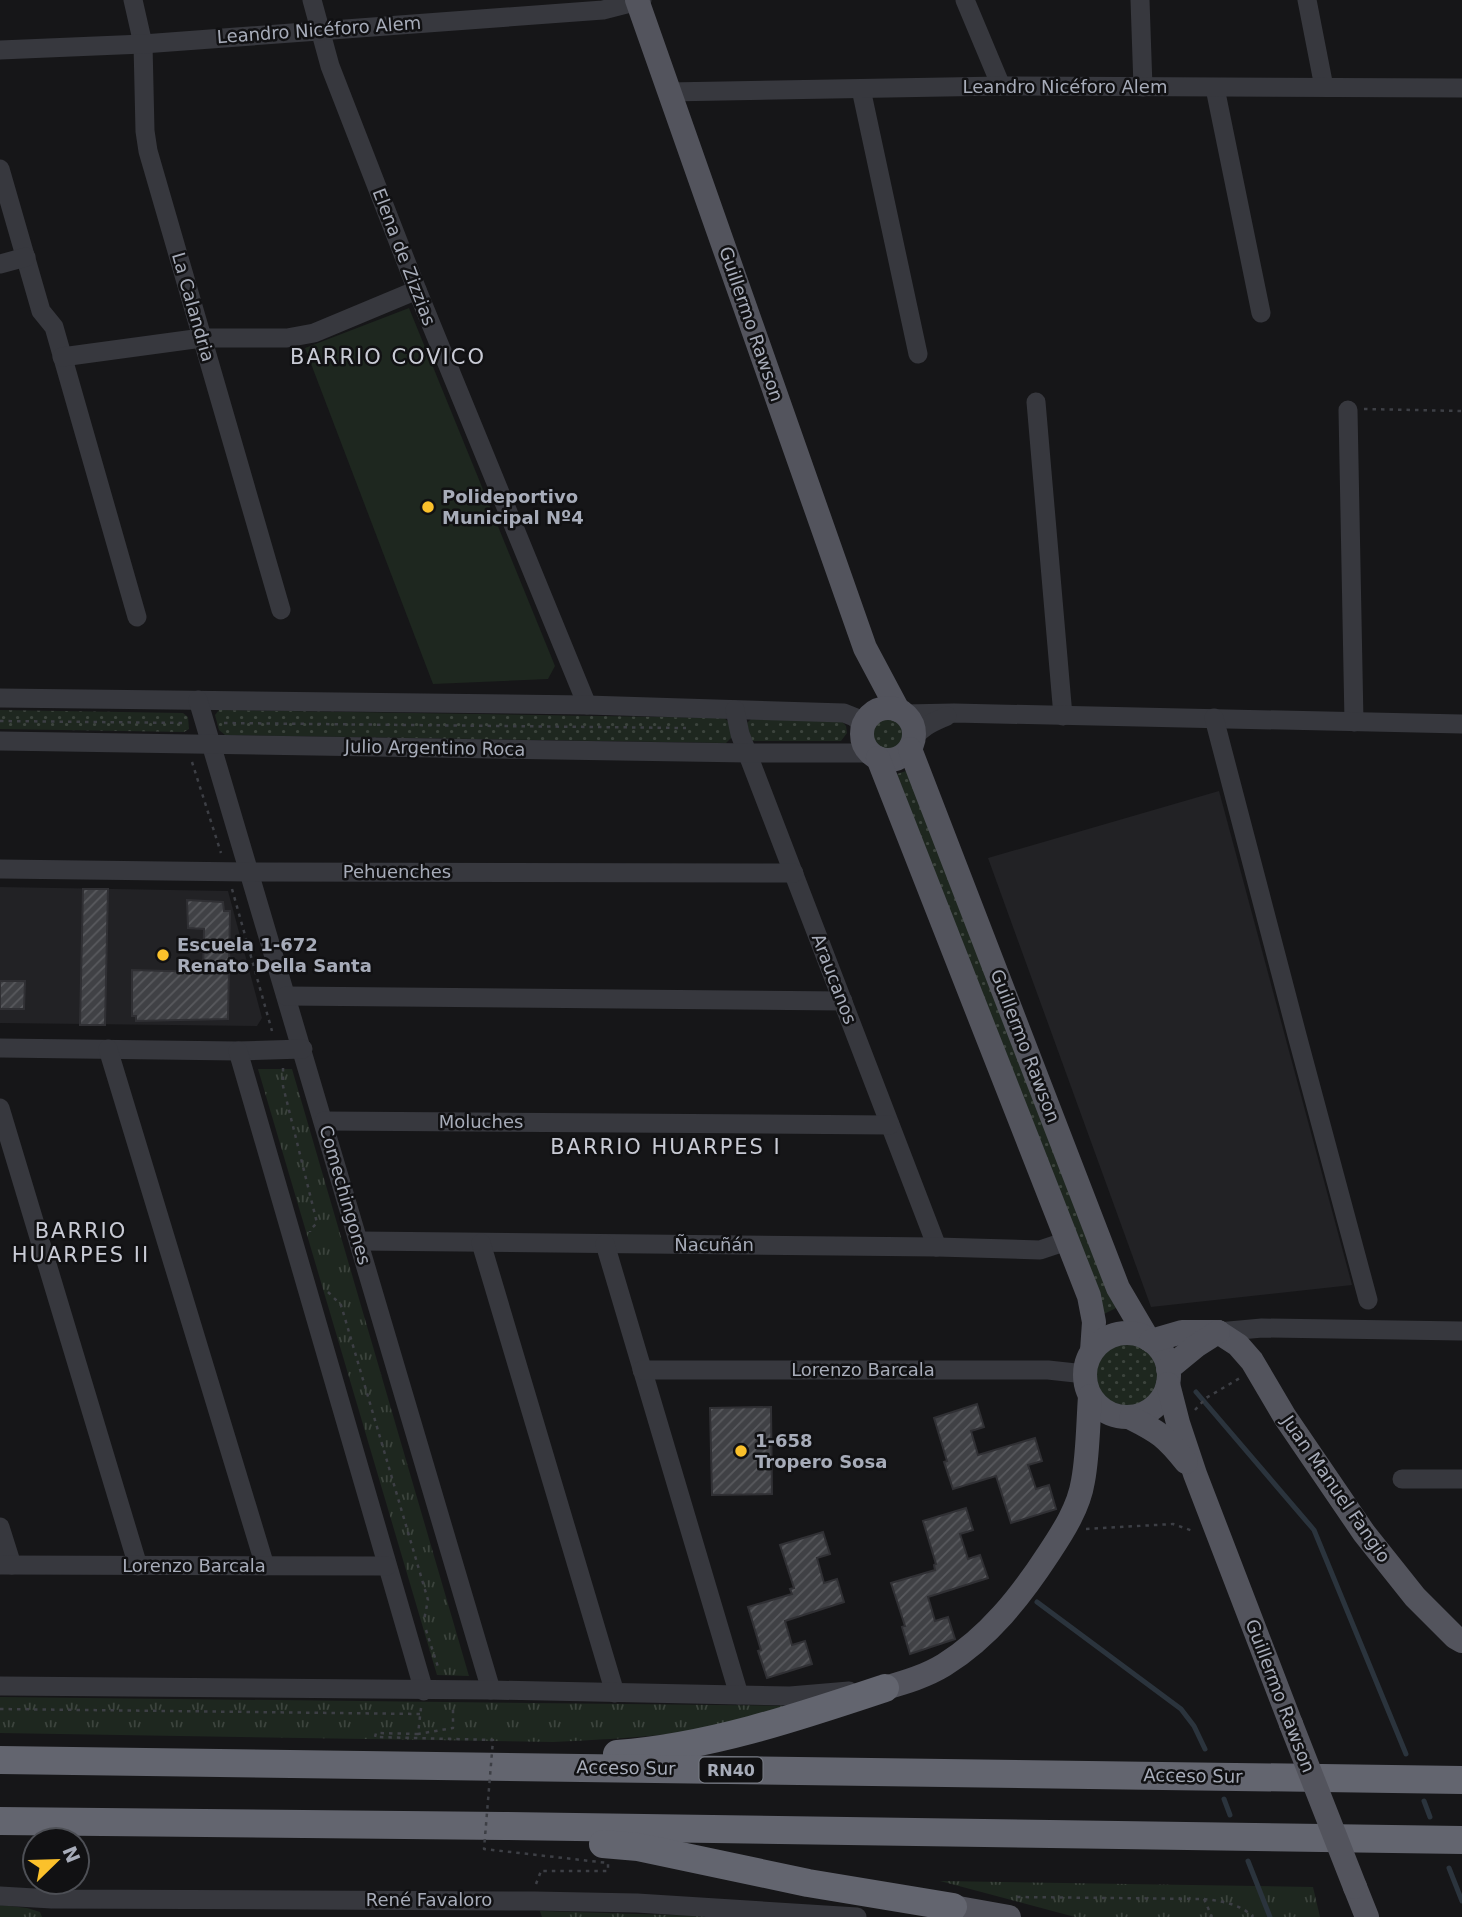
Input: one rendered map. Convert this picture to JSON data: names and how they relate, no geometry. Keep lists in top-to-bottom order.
{
  "streets": {
    "highway": ["Acceso Sur", "RN40"],
    "main road": ["Guillermo Rawson", "Juan Manuel Fangio"],
    "street": [
      "Leandro Nicéforo Alem",
      "Elena de Zizzias",
      "La Calandria",
      "Julio Argentino Roca",
      "Pehuenches",
      "Araucanos",
      "Moluches",
      "Comechingones",
      "Ñacuñán",
      "Lorenzo Barcala",
      "René Favaloro"
    ]
  },
  "crossings": [
    ["Leandro Nicéforo Alem", "Elena de Zizzias"],
    ["Leandro Nicéforo Alem", "La Calandria"],
    ["Leandro Nicéforo Alem", "Guillermo Rawson"],
    ["Guillermo Rawson", "Julio Argentino Roca"],
    ["Guillermo Rawson", "Ñacuñán"],
    ["Guillermo Rawson", "Lorenzo Barcala"],
    ["Julio Argentino Roca", "Araucanos"],
    ["Julio Argentino Roca", "Comechingones"],
    ["Pehuenches", "Araucanos"],
    ["Pehuenches", "Comechingones"],
    ["Araucanos", "Moluches"],
    ["Araucanos", "Ñacuñán"],
    ["Moluches", "Comechingones"],
    ["Comechingones", "Ñacuñán"]
  ],
  "districts": ["BARRIO COVICO", "BARRIO HUARPES I", "BARRIO HUARPES II"],
  "places": ["Polideportivo Municipal Nº4", "Escuela 1-672 Renato Della Santa", "1-658 Tropero Sosa"],
  "north": "top right"
}
